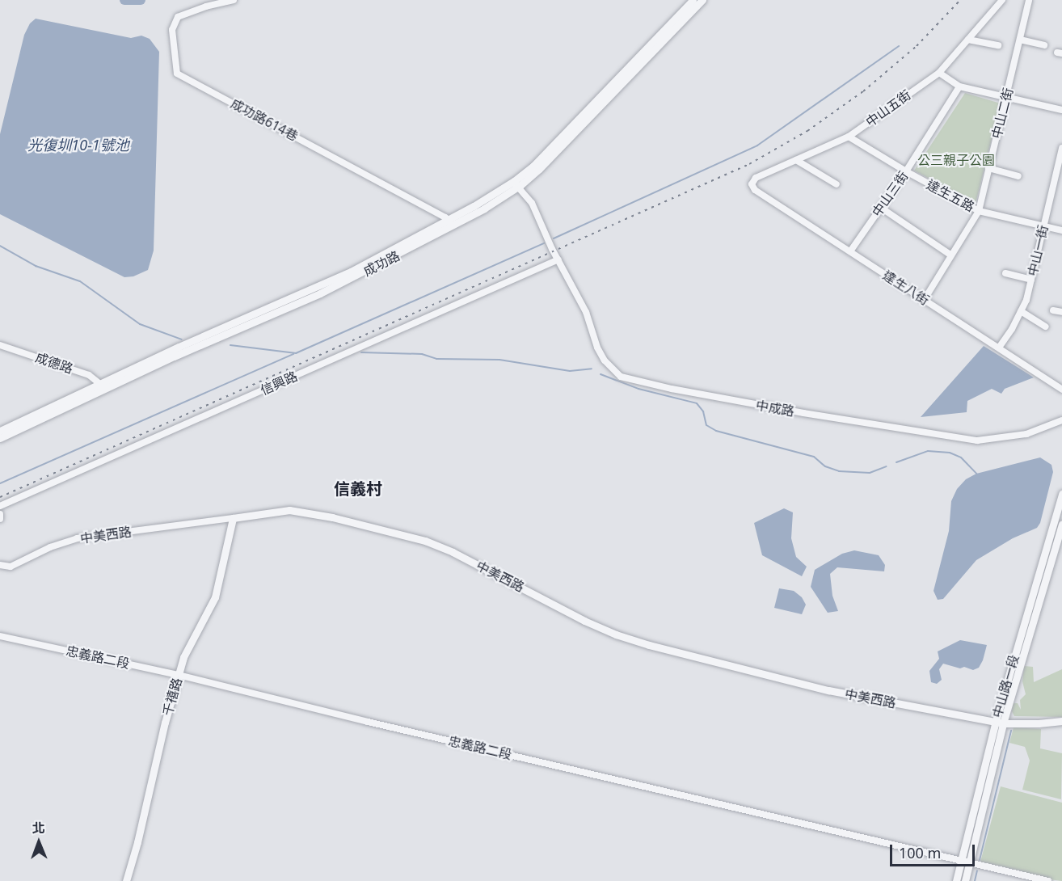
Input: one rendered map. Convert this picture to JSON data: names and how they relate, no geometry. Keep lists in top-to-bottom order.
{
  "streets": {
    "street": [
      "中山五街",
      "中山二街",
      "成功路614巷",
      "中山三街",
      "達生五路",
      "中山一街",
      "成功路",
      "達生八街",
      "成德路",
      "信興路",
      "中成路",
      "中美西路",
      "忠義路二段",
      "中山路一段",
      "千禧路"
    ]
  },
  "crossings": [
    ["中山五街", "達生五路"],
    ["中山五街", "達生八街"],
    ["中山二街", "達生五路"],
    ["中山二街", "達生八街"],
    ["成功路614巷", "成功路"],
    ["中山三街", "達生五路"],
    ["中山三街", "達生八街"],
    ["達生五路", "中山一街"],
    ["中山一街", "達生八街"],
    ["成功路", "成德路"],
    ["成功路", "中成路"],
    ["信興路", "中成路"],
    ["中美西路", "中山路一段"],
    ["中美西路", "千禧路"],
    ["忠義路二段", "中山路一段"],
    ["忠義路二段", "千禧路"]
  ],
  "districts": ["信義村"],
  "water": ["光復圳10-1號池"],
  "parks": ["公三親子公園"],
  "scale_bar": "100 m",
  "north": "top"
}
